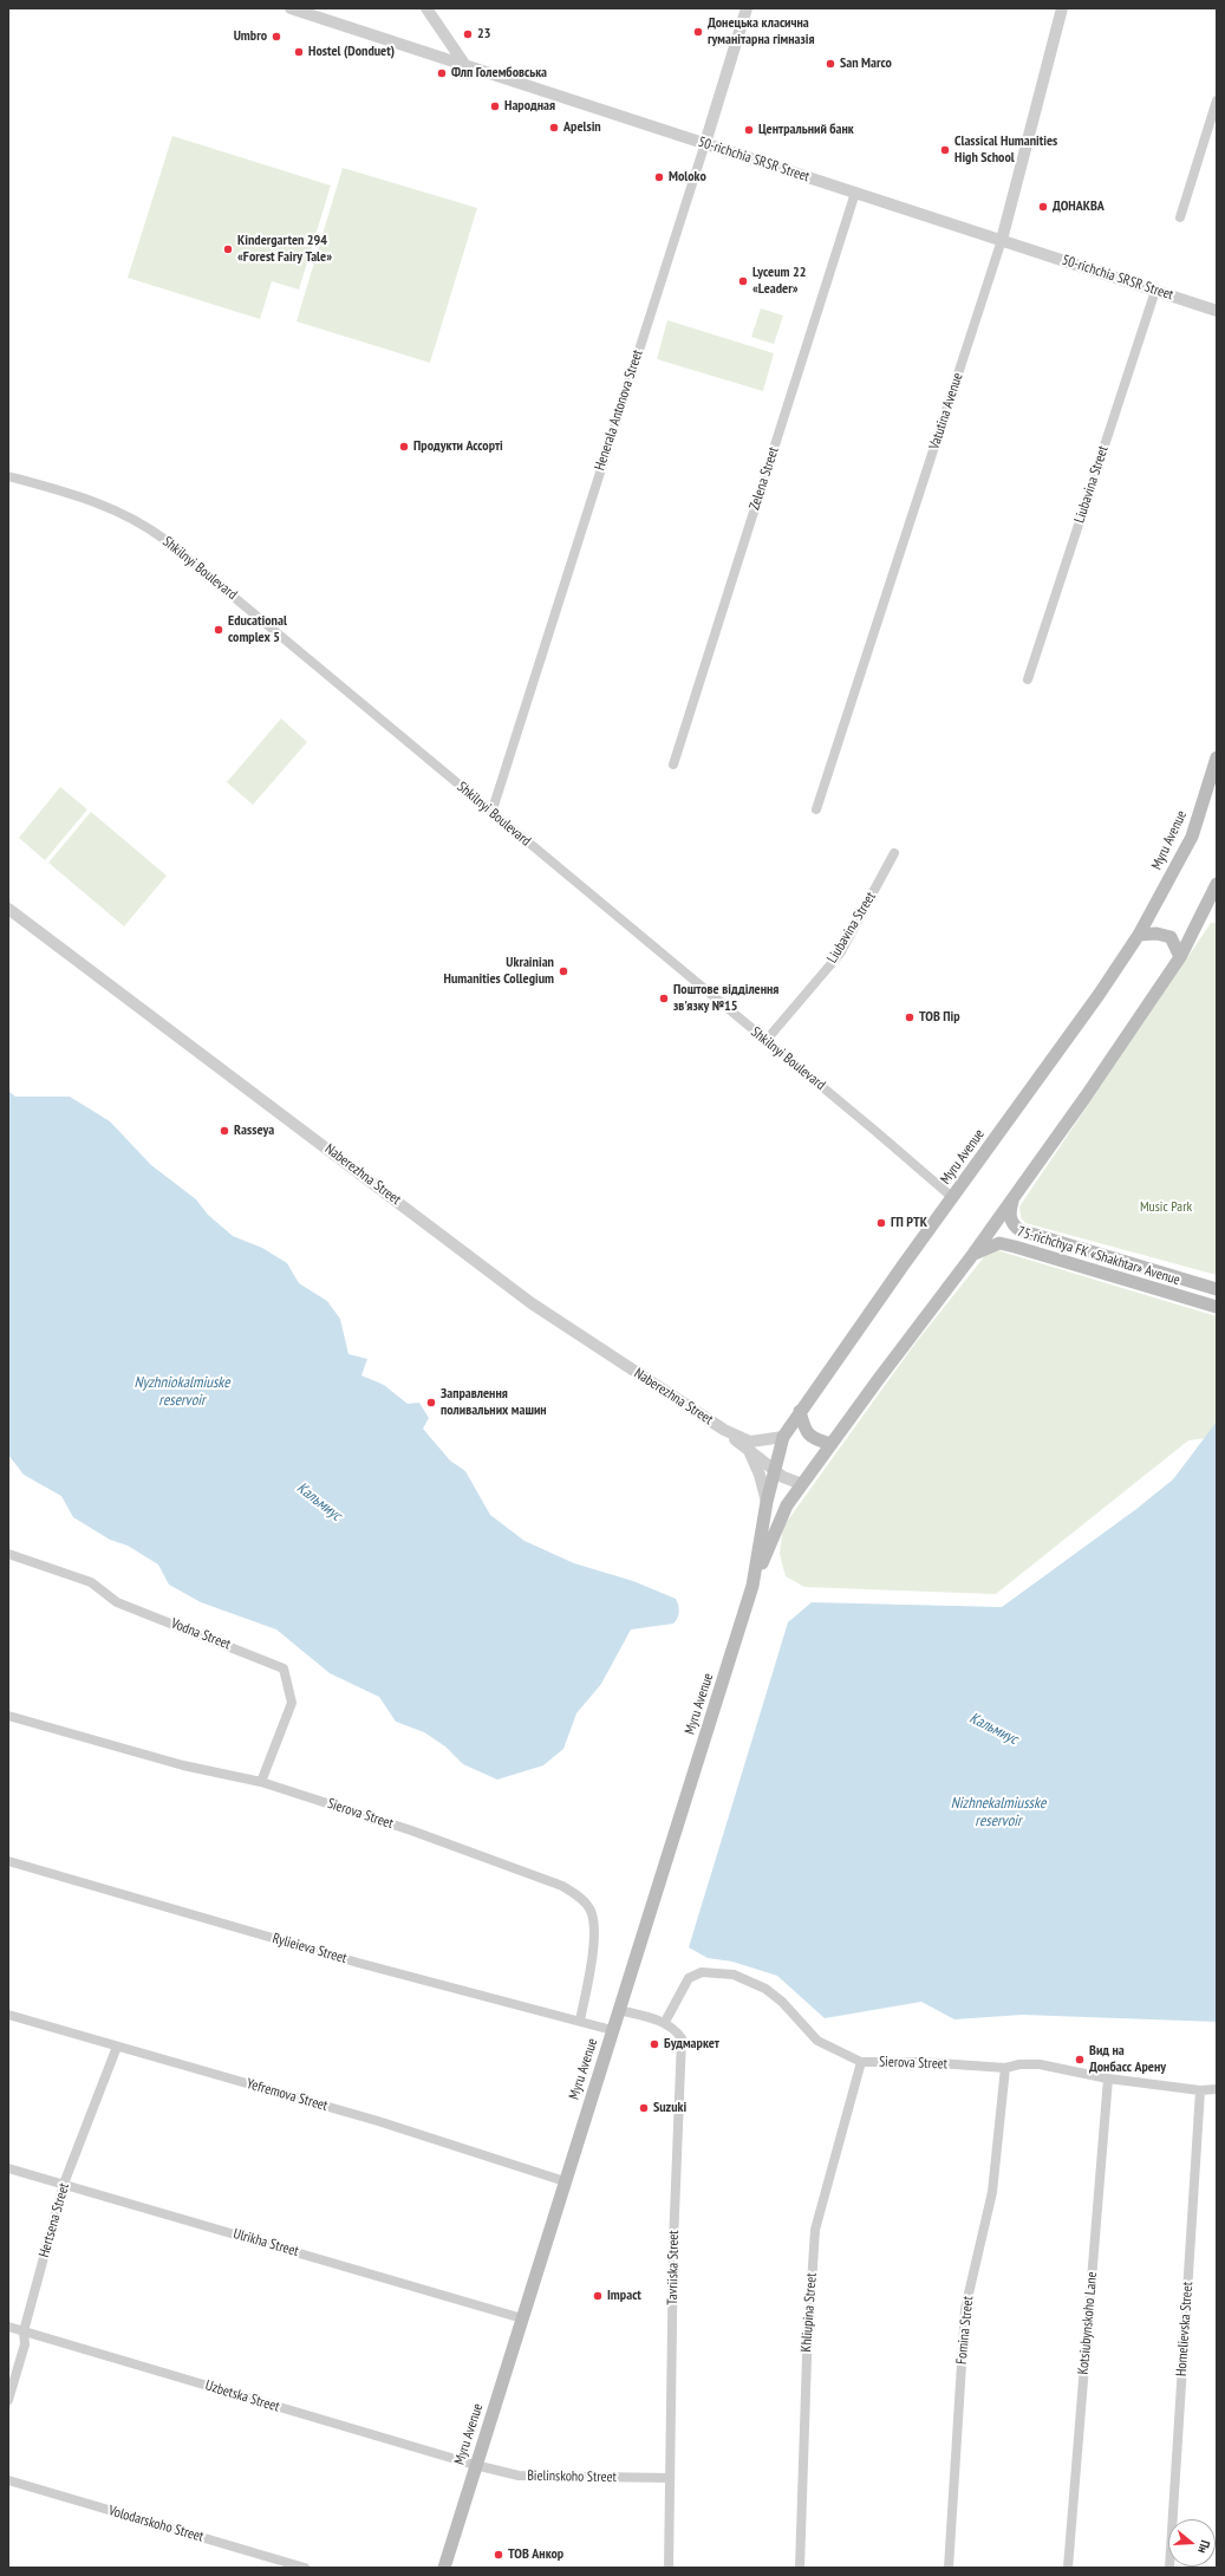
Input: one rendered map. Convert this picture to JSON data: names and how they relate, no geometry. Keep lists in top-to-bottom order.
{
  "streets": {
    "main road": ["Myru Avenue", "75-richchya FK «Shakhtar» Avenue"],
    "street": [
      "50-richchia SRSR Street",
      "Henerala Antonova Street",
      "Vatutina Avenue",
      "Zelena Street",
      "Liubavina Street",
      "Shkilnyi Boulevard",
      "Naberezhna Street",
      "Vodna Street",
      "Sierova Street",
      "Rylieieva Street",
      "Yefremova Street",
      "Hertsena Street",
      "Ulrikha Street",
      "Tavriiska Street",
      "Khliupina Street",
      "Kotsiubynskoho Lane",
      "Homelievska Street",
      "Fomina Street",
      "Uzbetska Street",
      "Bielinskoho Street",
      "Volodarskoho Street"
    ]
  },
  "crossings": [
    ["50-richchia SRSR Street", "Henerala Antonova Street"],
    ["50-richchia SRSR Street", "Vatutina Avenue"],
    ["50-richchia SRSR Street", "Zelena Street"],
    ["50-richchia SRSR Street", "Liubavina Street"],
    ["Henerala Antonova Street", "Shkilnyi Boulevard"],
    ["Liubavina Street", "Shkilnyi Boulevard"],
    ["Shkilnyi Boulevard", "Myru Avenue"],
    ["Myru Avenue", "75-richchya FK «Shakhtar» Avenue"],
    ["Myru Avenue", "Rylieieva Street"],
    ["Myru Avenue", "Yefremova Street"],
    ["Myru Avenue", "Ulrikha Street"],
    ["Myru Avenue", "Uzbetska Street"],
    ["Myru Avenue", "Bielinskoho Street"],
    ["Vodna Street", "Sierova Street"],
    ["Sierova Street", "Rylieieva Street"],
    ["Sierova Street", "Tavriiska Street"],
    ["Sierova Street", "Khliupina Street"],
    ["Sierova Street", "Kotsiubynskoho Lane"],
    ["Sierova Street", "Homelievska Street"],
    ["Sierova Street", "Fomina Street"],
    ["Yefremova Street", "Hertsena Street"],
    ["Hertsena Street", "Ulrikha Street"],
    ["Hertsena Street", "Uzbetska Street"],
    ["Tavriiska Street", "Bielinskoho Street"],
    ["Uzbetska Street", "Bielinskoho Street"]
  ],
  "water": ["Nyzhniokalmiuske reservoir", "Кальмиус", "Nizhnekalmiusske reservoir"],
  "parks": ["Music Park"],
  "places": [
    "Донецька класична гуманітарна гімназія",
    "23",
    "Umbro",
    "Hostel (Donduet)",
    "San Marco",
    "Флп Голембовська",
    "Народная",
    "Apelsin",
    "Центральний банк",
    "Classical Humanities High School",
    "Moloko",
    "ДОНАКВА",
    "Kindergarten 294 «Forest Fairy Tale»",
    "Lyceum 22 «Leader»",
    "Продукти Ассорті",
    "Educational complex 5",
    "Ukrainian Humanities Collegium",
    "Поштове відділення зв'язку №15",
    "ТОВ Пір",
    "Rasseya",
    "ГП РТК",
    "Заправлення поливальних машин",
    "Будмаркет",
    "Вид на Донбасс Арену",
    "Suzuki",
    "Impact",
    "ТОВ Анкор"
  ],
  "north": "right"
}
